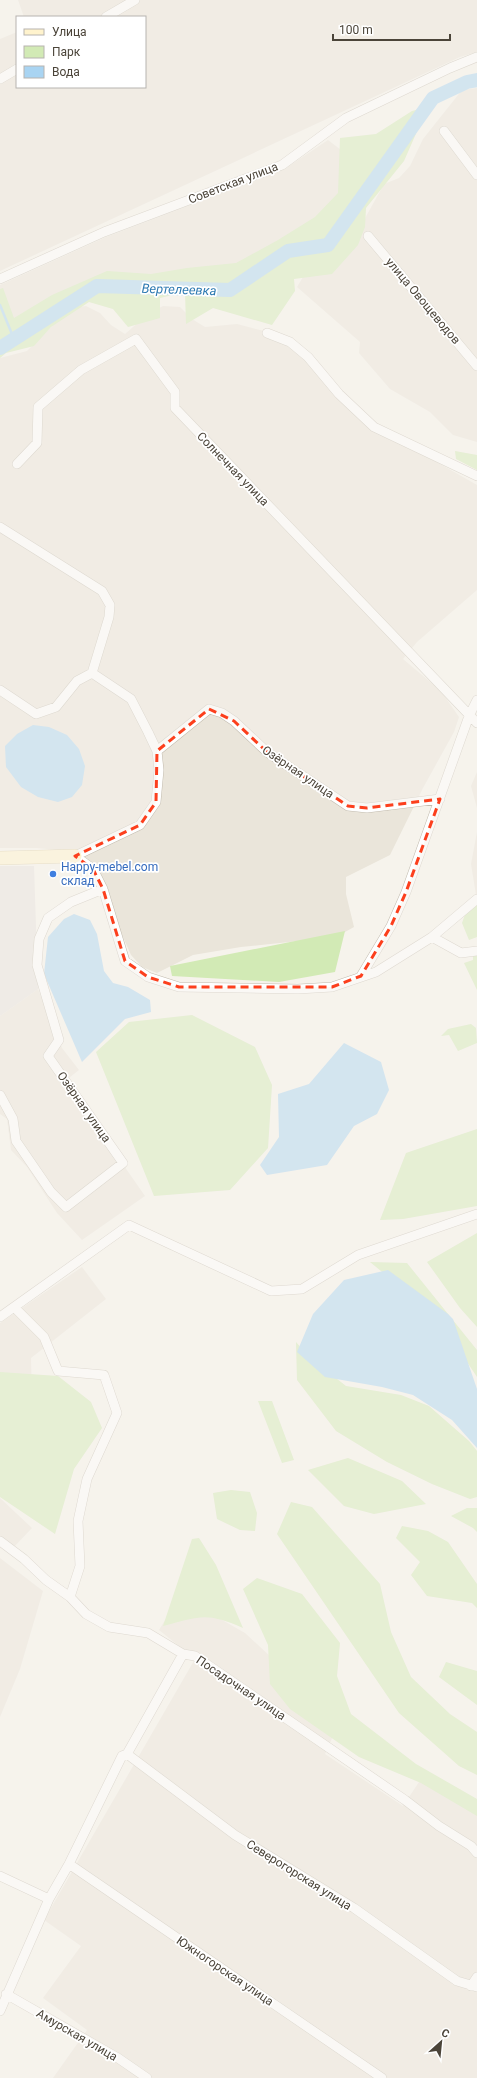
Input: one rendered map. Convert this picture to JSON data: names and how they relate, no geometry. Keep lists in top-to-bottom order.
{
  "streets": {
    "street": [
      "Советская улица",
      "улица Овощеводов",
      "Солнечная улица",
      "Озёрная улица",
      "Посадочная улица",
      "Северогорская улица",
      "Южногорская улица",
      "Амурская улица"
    ]
  },
  "water": ["Вертелеевка"],
  "places": ["Happy-mebel.com склад"],
  "legend": ["Улица", "Парк", "Вода"],
  "scale_bar": "100 m",
  "north": "top right"
}
